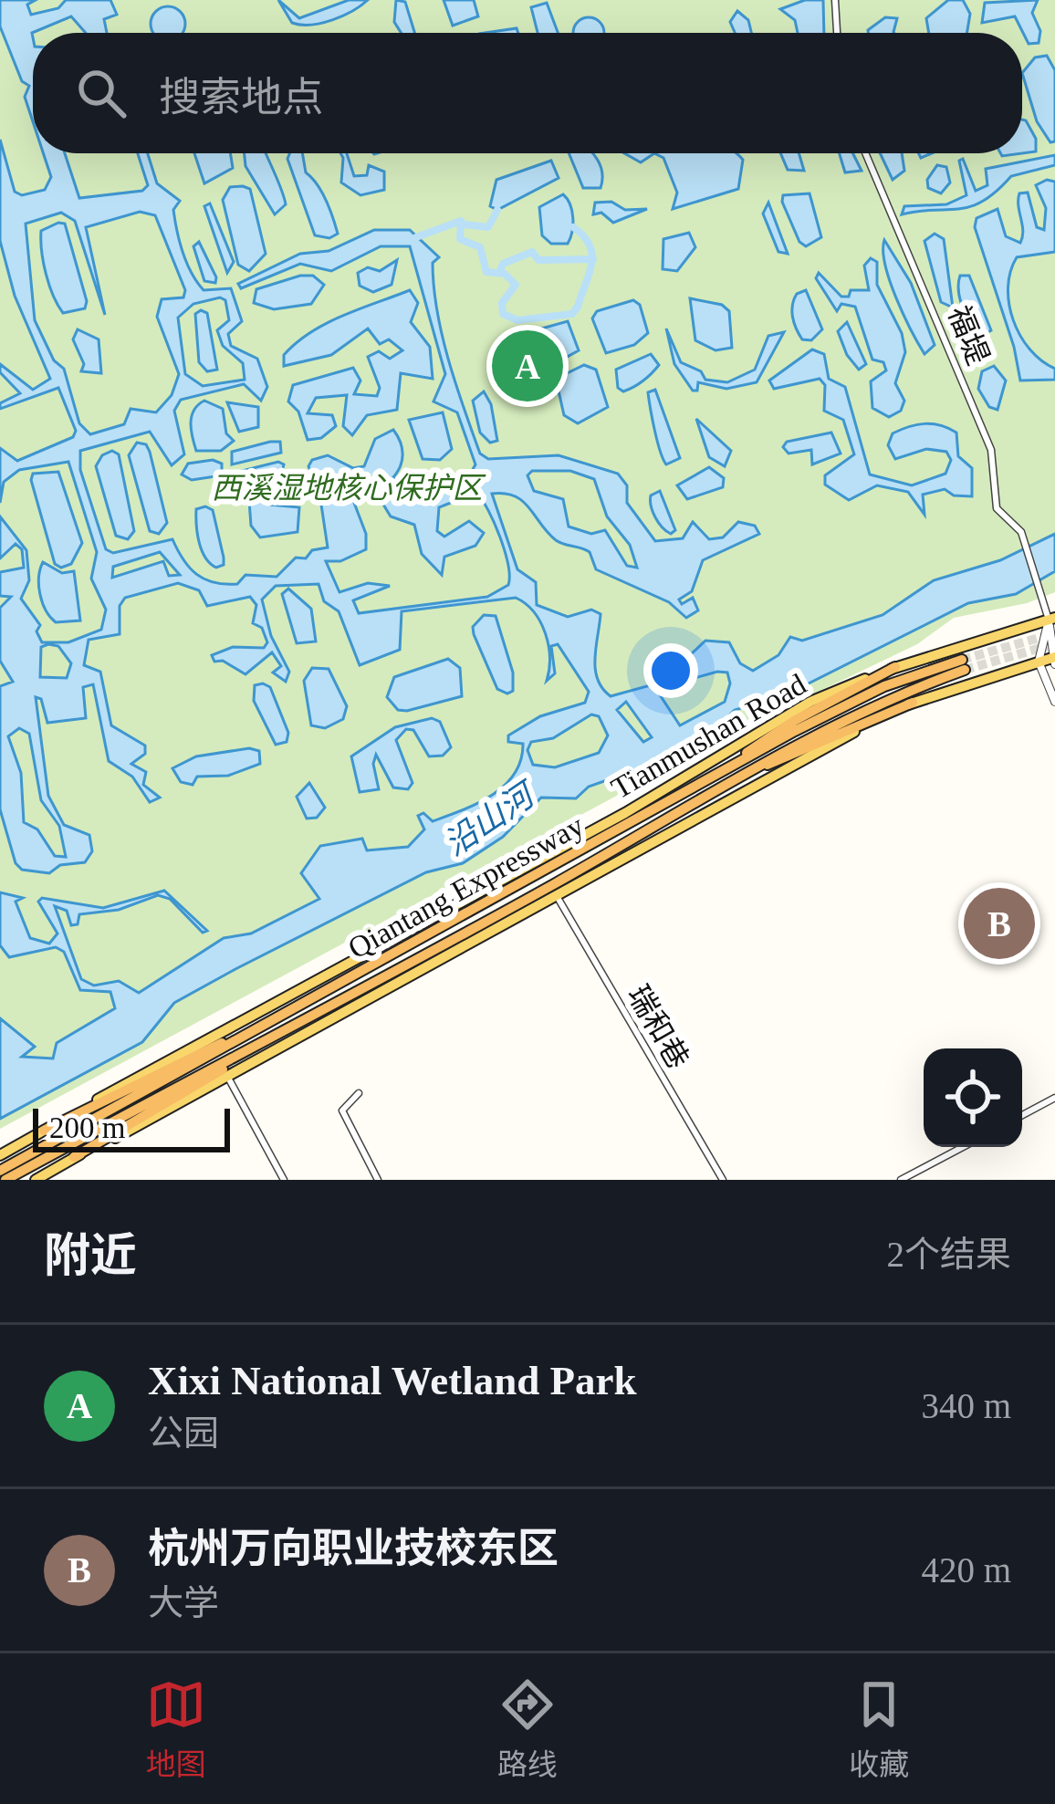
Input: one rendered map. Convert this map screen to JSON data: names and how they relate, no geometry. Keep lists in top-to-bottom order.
{
  "streets": {
    "highway": ["Qiantang Expressway"],
    "main road": ["Tianmushan Road"],
    "street": ["福堤", "瑞和巷"]
  },
  "crossings": [
    ["福堤", "Tianmushan Road"]
  ],
  "water": ["沿山河"],
  "parks": ["西溪湿地核心保护区"],
  "scale_bar": "200 m",
  "page": {
    "search": "搜索地点",
    "pins": ["A", "B"],
    "scale": "200 m",
    "heading": ["附近", "2个结果"],
    "list": [
      {
        "mark": "A",
        "name": "Xixi National Wetland Park",
        "note": "公园",
        "value": "340 m"
      },
      {
        "mark": "B",
        "name": "杭州万向职业技校东区",
        "note": "大学",
        "value": "420 m"
      }
    ],
    "nav": ["地图", "路线", "收藏"]
  }
}
